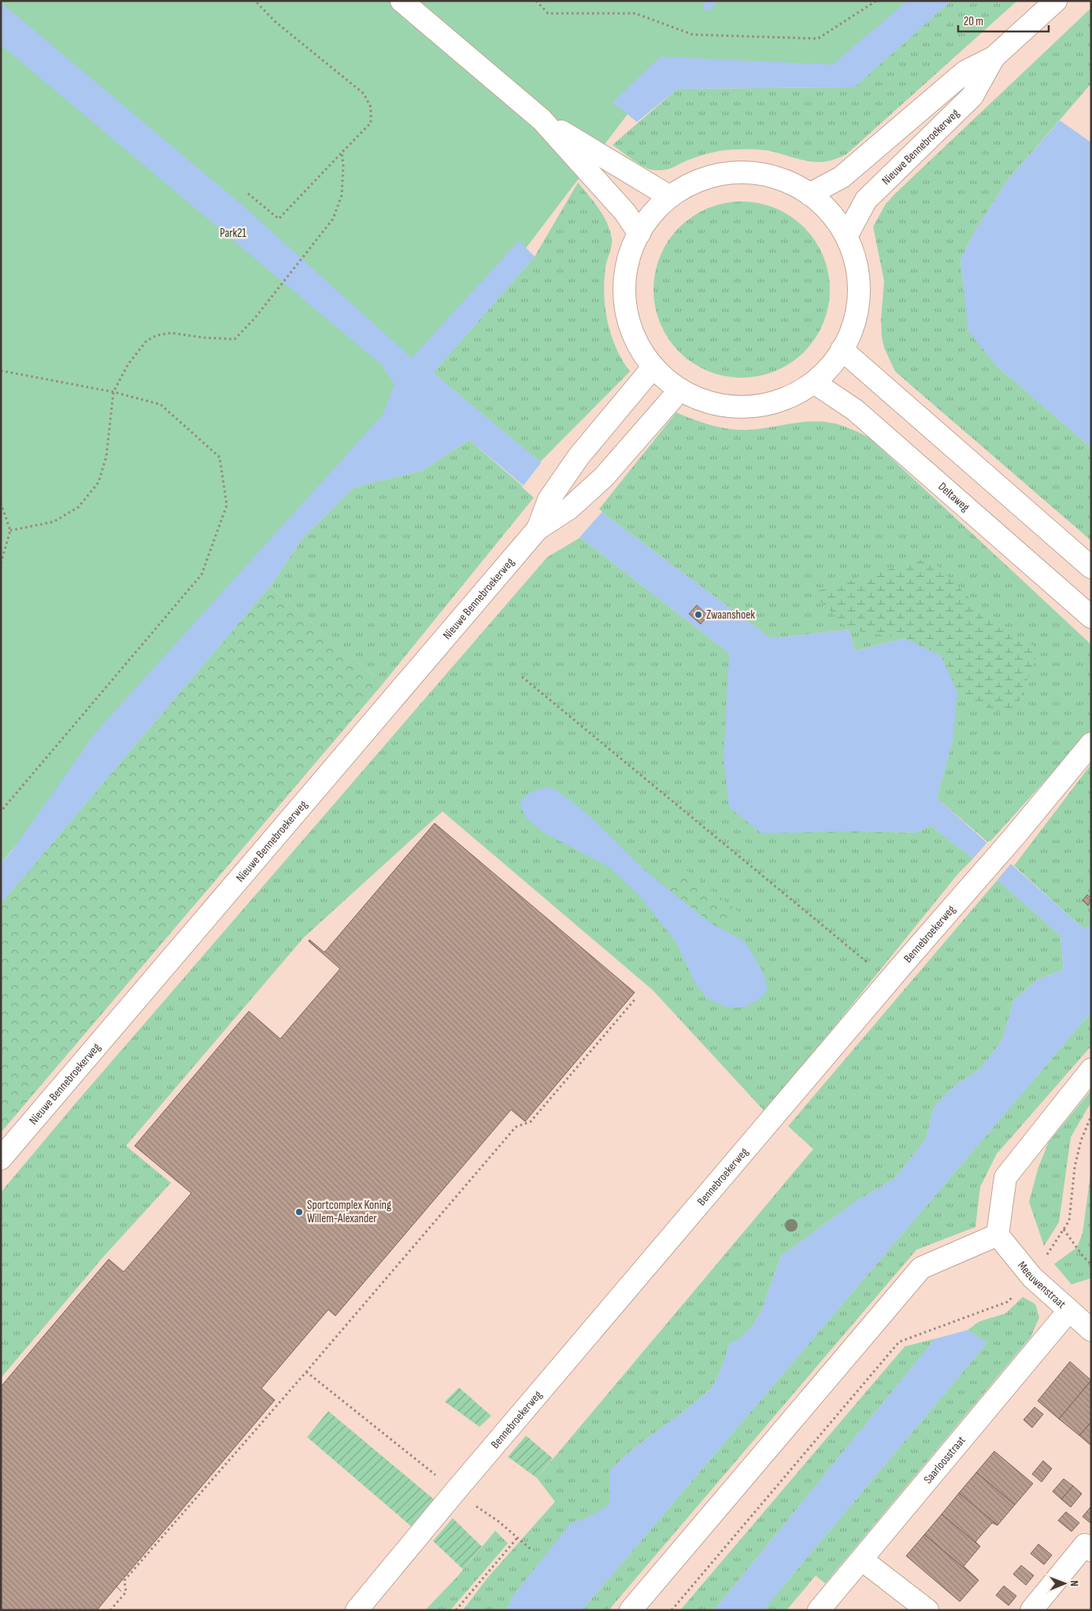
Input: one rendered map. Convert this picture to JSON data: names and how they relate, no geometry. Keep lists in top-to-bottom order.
{
  "streets": {
    "street": [
      "Nieuwe Bennebroekerweg",
      "Deltaweg",
      "Bennebroekerweg",
      "Meeuwenstraat",
      "Saarloosstraat"
    ]
  },
  "crossings": [
    ["Meeuwenstraat", "Saarloosstraat"]
  ],
  "parks": ["Park21"],
  "places": ["Zwaanshoek", "Sportcomplex Koning Willem-Alexander"],
  "scale_bar": "20 m",
  "north": "right"
}
